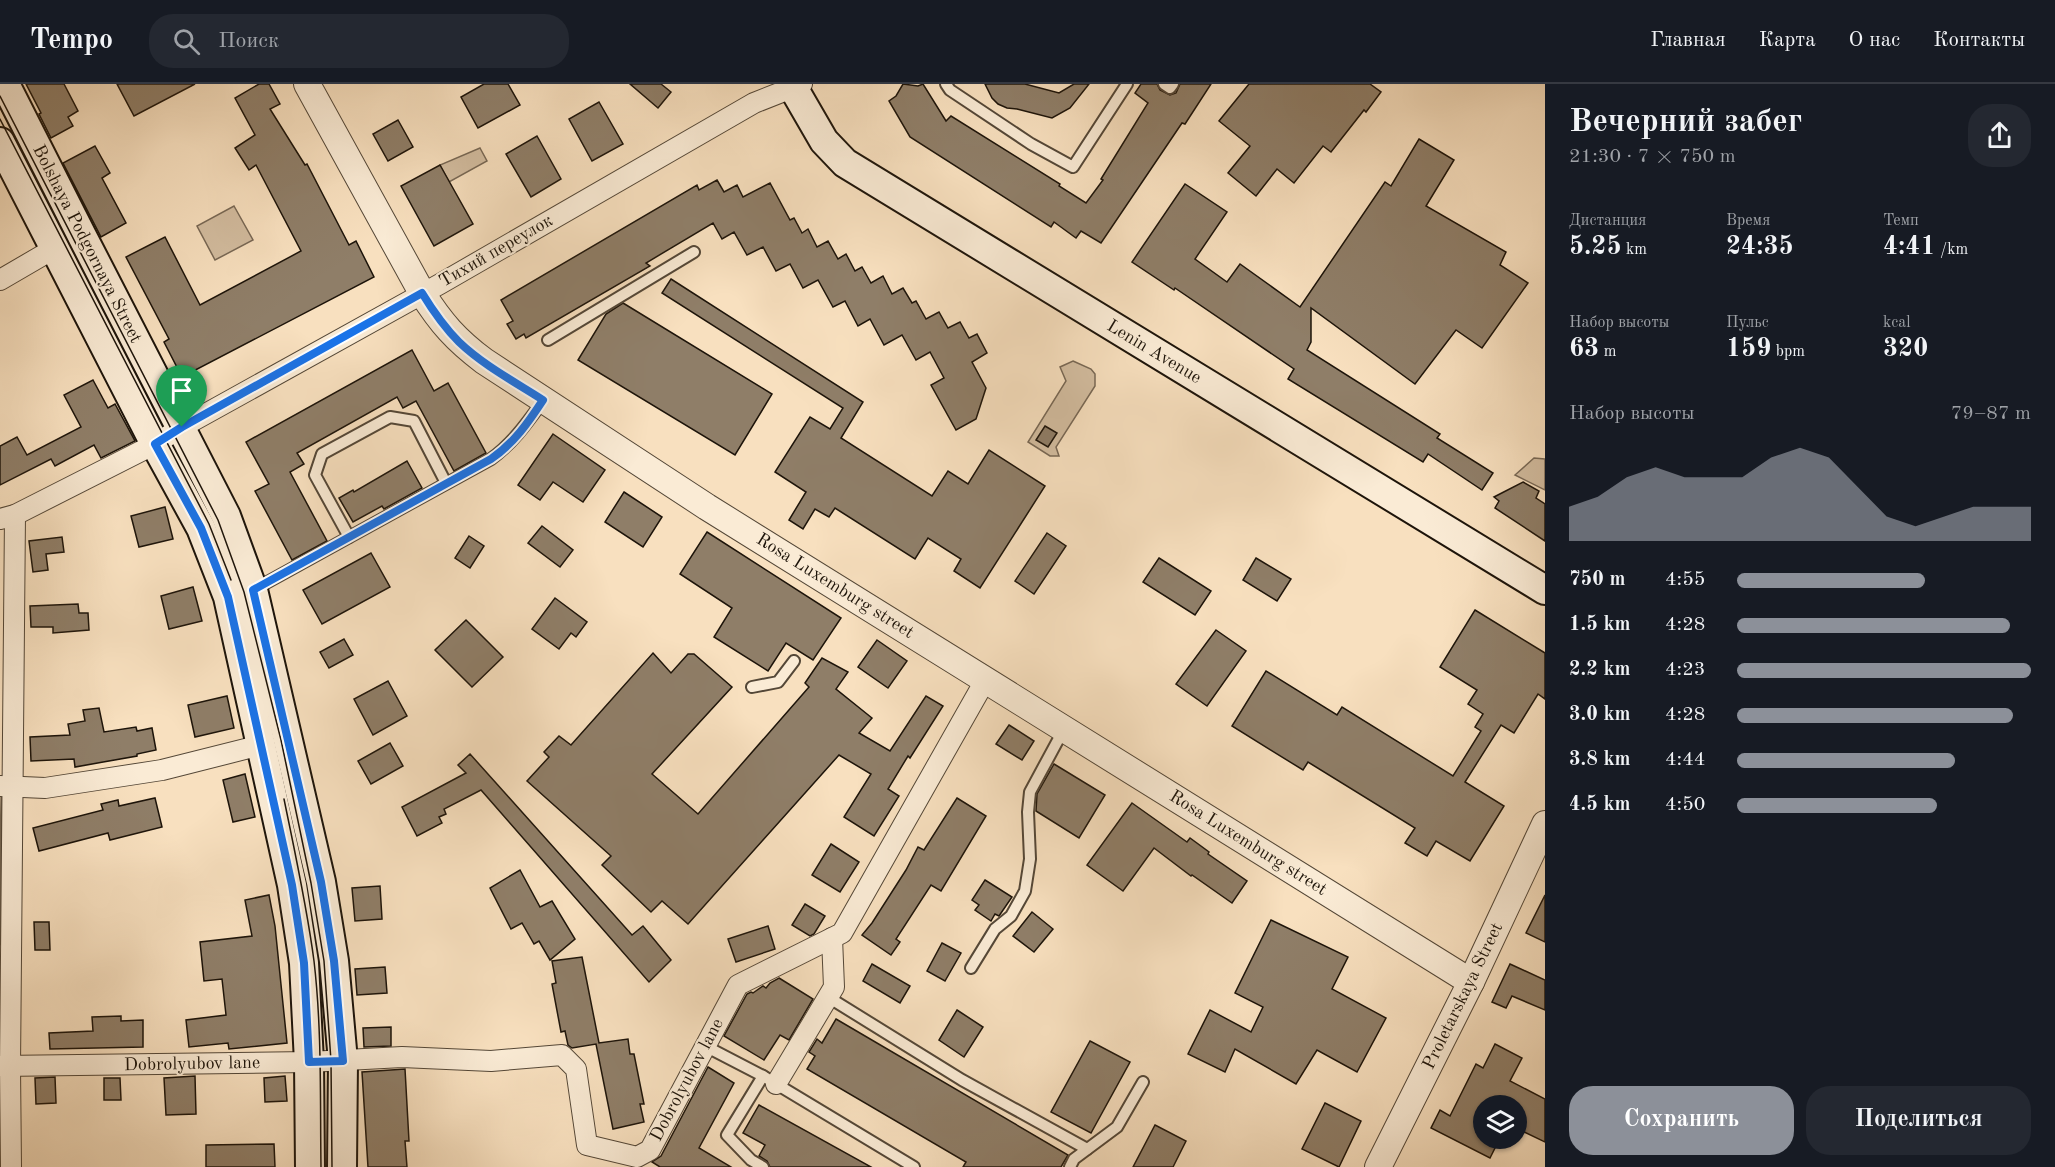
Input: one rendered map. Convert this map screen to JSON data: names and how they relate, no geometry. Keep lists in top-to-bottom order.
{
  "streets": {
    "main road": ["Bolshaya Podgornaya Street", "Lenin Avenue"],
    "street": [
      "Тихий переулок",
      "Rosa Luxemburg street",
      "Proletarskaya Street",
      "Dobrolyubov lane"
    ]
  },
  "crossings": [
    ["Bolshaya Podgornaya Street", "Тихий переулок"],
    ["Bolshaya Podgornaya Street", "Dobrolyubov lane"],
    ["Тихий переулок", "Lenin Avenue"],
    ["Тихий переулок", "Rosa Luxemburg street"],
    ["Rosa Luxemburg street", "Proletarskaya Street"],
    ["Rosa Luxemburg street", "Dobrolyubov lane"]
  ],
  "page": {
    "header": "Tempo",
    "search": "Поиск",
    "nav": [
      "Главная",
      "Карта",
      "О нас",
      "Контакты"
    ],
    "heading": ["Вечерний забег", "21:30 · 7 × 750 m"],
    "stats": [
      ["Дистанция", "5.25 km"],
      ["Время", "24:35"],
      ["Темп", "4:41 /km"],
      ["Набор высоты", "63 m"],
      ["Пульс", "159 bpm"],
      ["kcal", "320"]
    ],
    "chart": ["Набор высоты", "79–87 m"],
    "list": [
      {
        "name": "750 m",
        "note": "4:55"
      },
      {
        "name": "1.5 km",
        "note": "4:28"
      },
      {
        "name": "2.2 km",
        "note": "4:23"
      },
      {
        "name": "3.0 km",
        "note": "4:28"
      },
      {
        "name": "3.8 km",
        "note": "4:44"
      },
      {
        "name": "4.5 km",
        "note": "4:50"
      }
    ],
    "buttons": ["Сохранить", "Поделиться"]
  }
}
